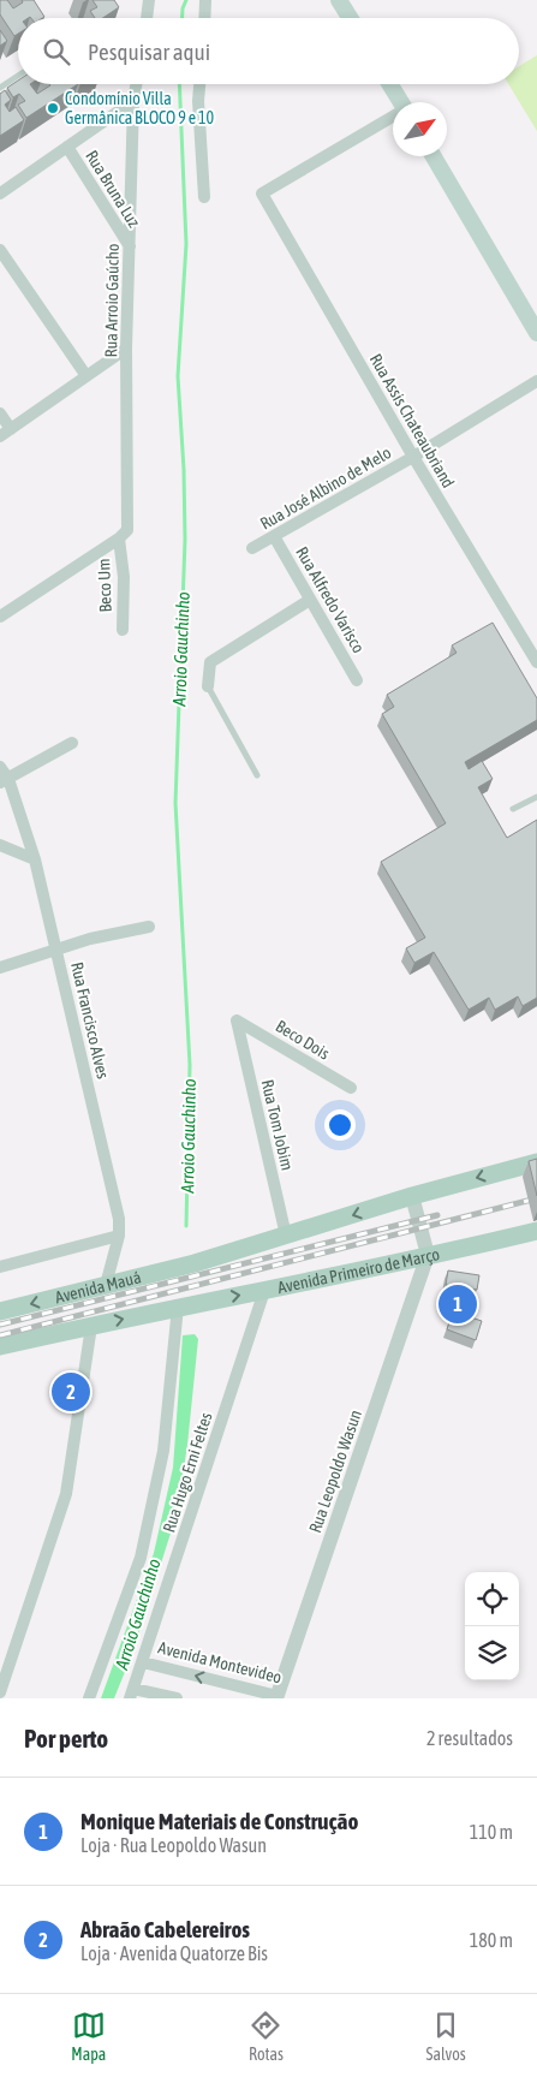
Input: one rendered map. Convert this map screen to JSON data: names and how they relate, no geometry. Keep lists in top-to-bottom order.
{
  "streets": {
    "main road": ["Avenida Primeiro de Março", "Avenida Mauá"],
    "street": [
      "Rua Bruna Luz",
      "Rua Arroio Gaúcho",
      "Rua Assis Chateaubriand",
      "Rua José Albino de Melo",
      "Beco Um",
      "Rua Alfredo Varisco",
      "Rua Francisco Alves",
      "Beco Dois",
      "Rua Tom Jobim",
      "Rua Leopoldo Wasun",
      "Rua Hugo Erni Feltes",
      "Avenida Montevideo"
    ]
  },
  "crossings": [
    ["Rua Bruna Luz", "Rua Arroio Gaúcho"],
    ["Rua Arroio Gaúcho", "Beco Um"],
    ["Rua Assis Chateaubriand", "Rua José Albino de Melo"],
    ["Rua José Albino de Melo", "Rua Alfredo Varisco"],
    ["Rua Francisco Alves", "Avenida Mauá"],
    ["Beco Dois", "Rua Tom Jobim"],
    ["Rua Tom Jobim", "Avenida Mauá"],
    ["Avenida Primeiro de Março", "Avenida Mauá"],
    ["Avenida Primeiro de Março", "Rua Leopoldo Wasun"],
    ["Avenida Primeiro de Março", "Rua Hugo Erni Feltes"],
    ["Rua Leopoldo Wasun", "Avenida Montevideo"],
    ["Rua Hugo Erni Feltes", "Avenida Montevideo"]
  ],
  "water": ["Arroio Gauchinho"],
  "places": ["Condomínio Villa Germânica BLOCO 9 e 10"],
  "north": "top right",
  "page": {
    "search": "Pesquisar aqui",
    "pins": ["1", "2"],
    "heading": ["Por perto", "2 resultados"],
    "list": [
      {
        "mark": "1",
        "name": "Monique Materiais de Construção",
        "note": "Loja · Rua Leopoldo Wasun",
        "value": "110 m"
      },
      {
        "mark": "2",
        "name": "Abraão Cabelereiros",
        "note": "Loja · Avenida Quatorze Bis",
        "value": "180 m"
      }
    ],
    "nav": ["Mapa", "Rotas", "Salvos"]
  }
}
